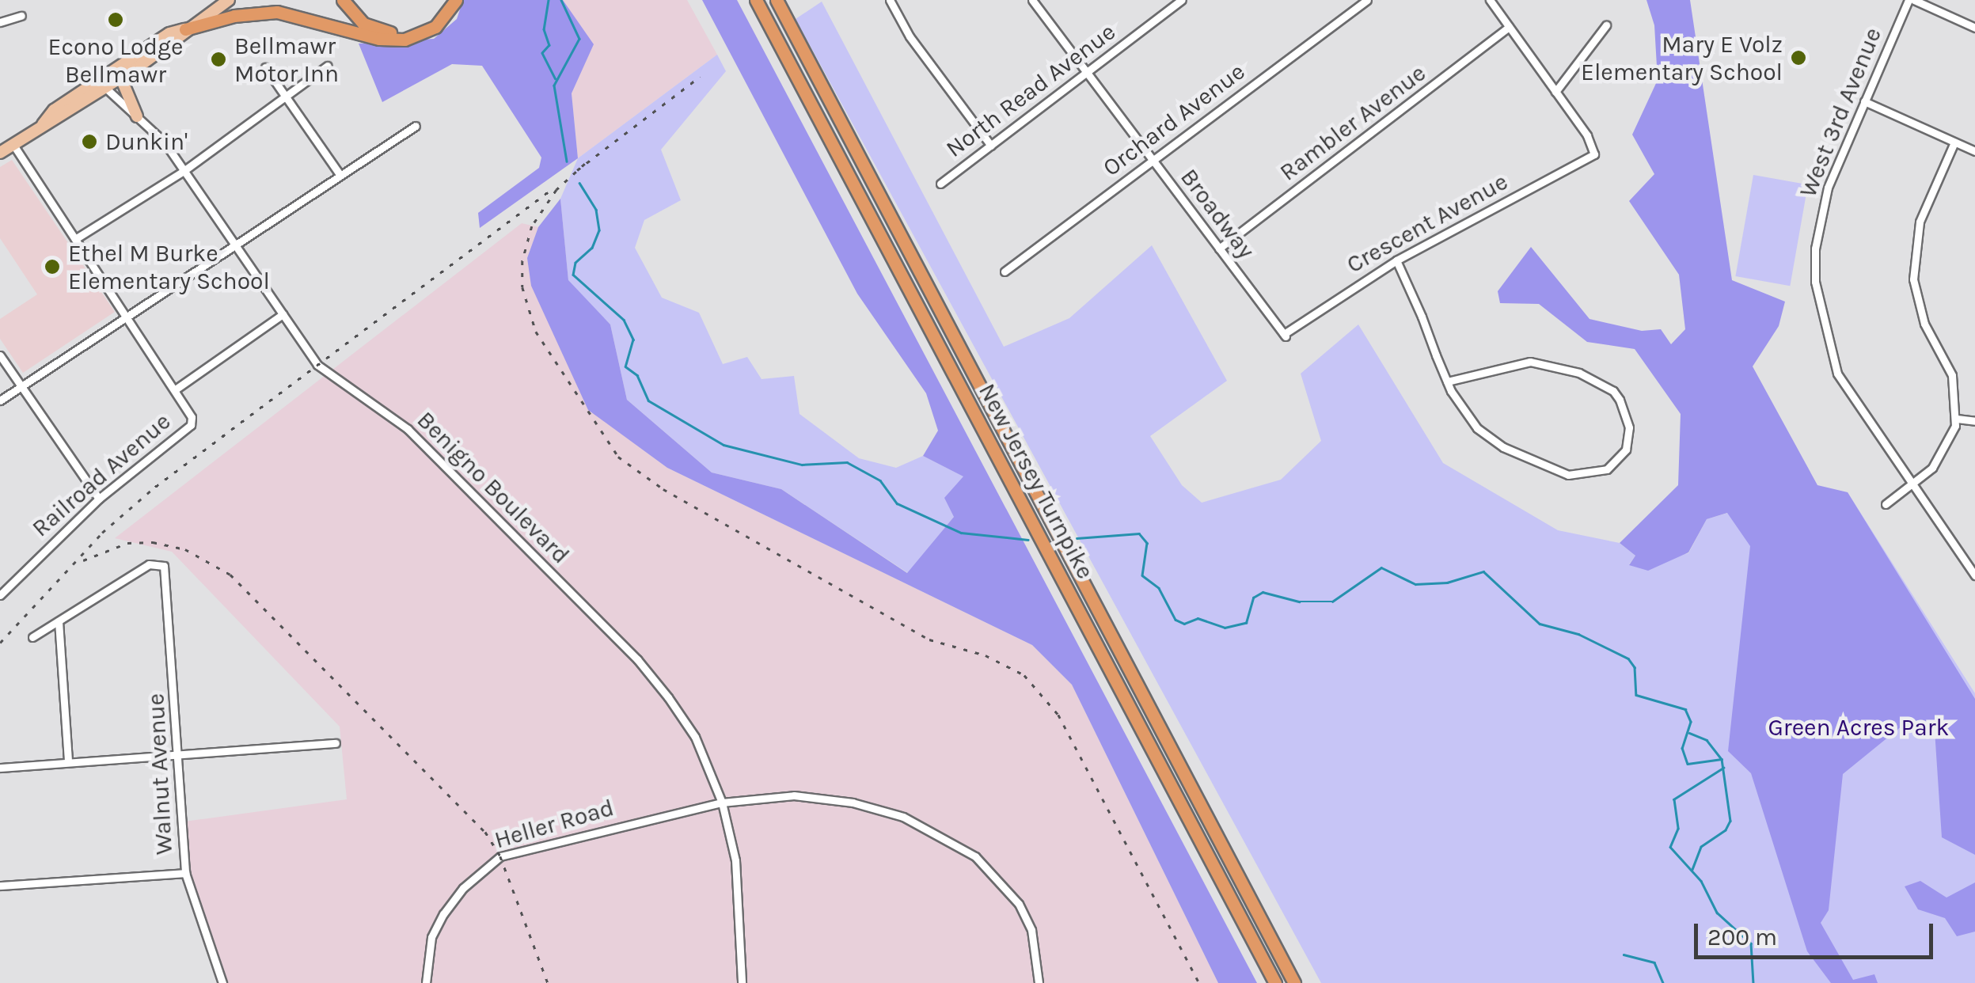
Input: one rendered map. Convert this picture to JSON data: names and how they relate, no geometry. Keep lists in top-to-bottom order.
{
  "streets": {
    "highway": ["New Jersey Turnpike"],
    "street": [
      "North Read Avenue",
      "West 3rd Avenue",
      "Orchard Avenue",
      "Rambler Avenue",
      "Broadway",
      "Crescent Avenue",
      "Railroad Avenue",
      "Benigno Boulevard",
      "Walnut Avenue",
      "Heller Road"
    ]
  },
  "crossings": [
    ["North Read Avenue", "Broadway"],
    ["Orchard Avenue", "Broadway"],
    ["Rambler Avenue", "Broadway"],
    ["Broadway", "Crescent Avenue"],
    ["Benigno Boulevard", "Heller Road"]
  ],
  "parks": ["Green Acres Park"],
  "places": [
    "Econo Lodge Bellmawr",
    "Mary E Volz Elementary School",
    "Bellmawr Motor Inn",
    "Dunkin'",
    "Ethel M Burke Elementary School"
  ],
  "scale_bar": "200 m"
}
